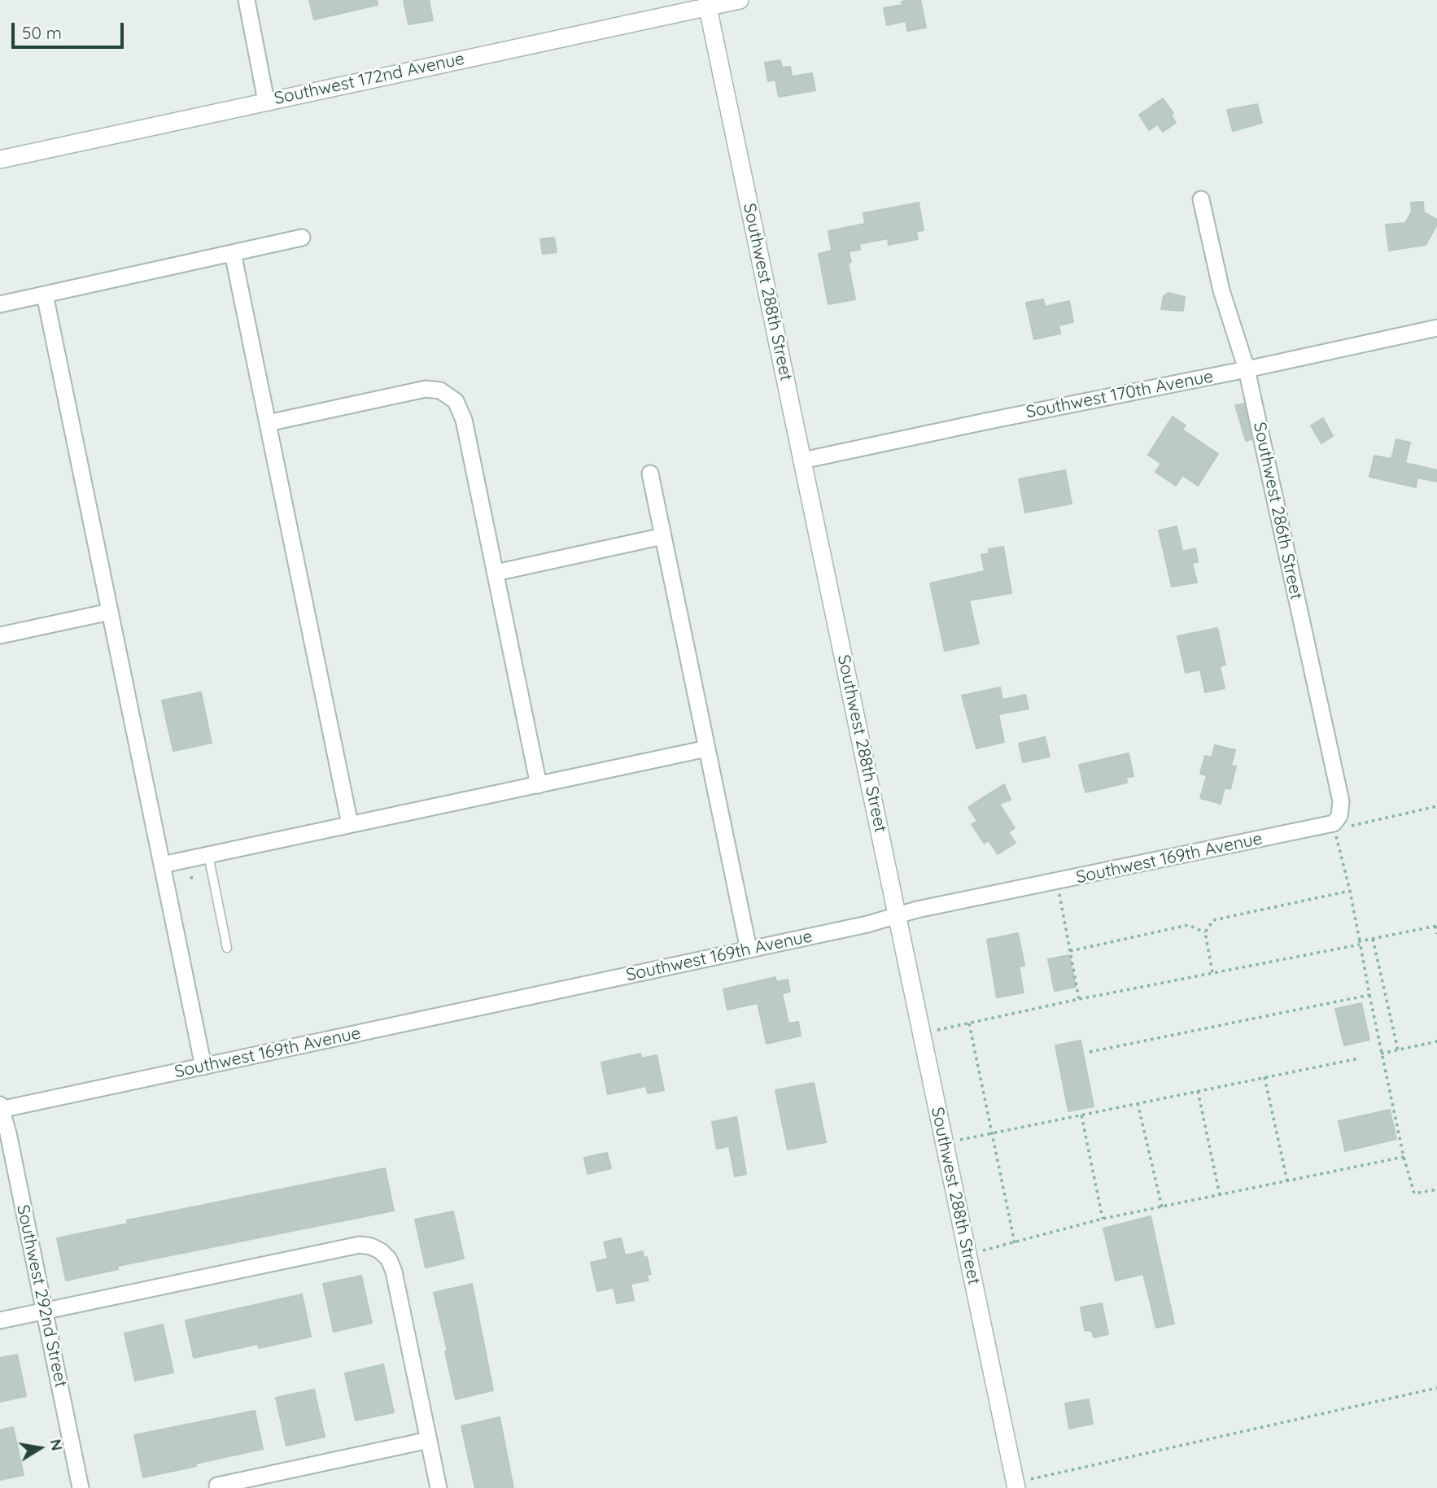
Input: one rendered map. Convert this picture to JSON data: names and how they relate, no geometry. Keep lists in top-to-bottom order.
{
  "streets": {
    "street": [
      "Southwest 172nd Avenue",
      "Southwest 288th Street",
      "Southwest 170th Avenue",
      "Southwest 286th Street",
      "Southwest 169th Avenue",
      "Southwest 292nd Street"
    ]
  },
  "crossings": [
    ["Southwest 172nd Avenue", "Southwest 288th Street"],
    ["Southwest 288th Street", "Southwest 170th Avenue"],
    ["Southwest 288th Street", "Southwest 169th Avenue"],
    ["Southwest 170th Avenue", "Southwest 286th Street"],
    ["Southwest 286th Street", "Southwest 169th Avenue"],
    ["Southwest 169th Avenue", "Southwest 292nd Street"]
  ],
  "scale_bar": "50 m",
  "north": "right"
}
